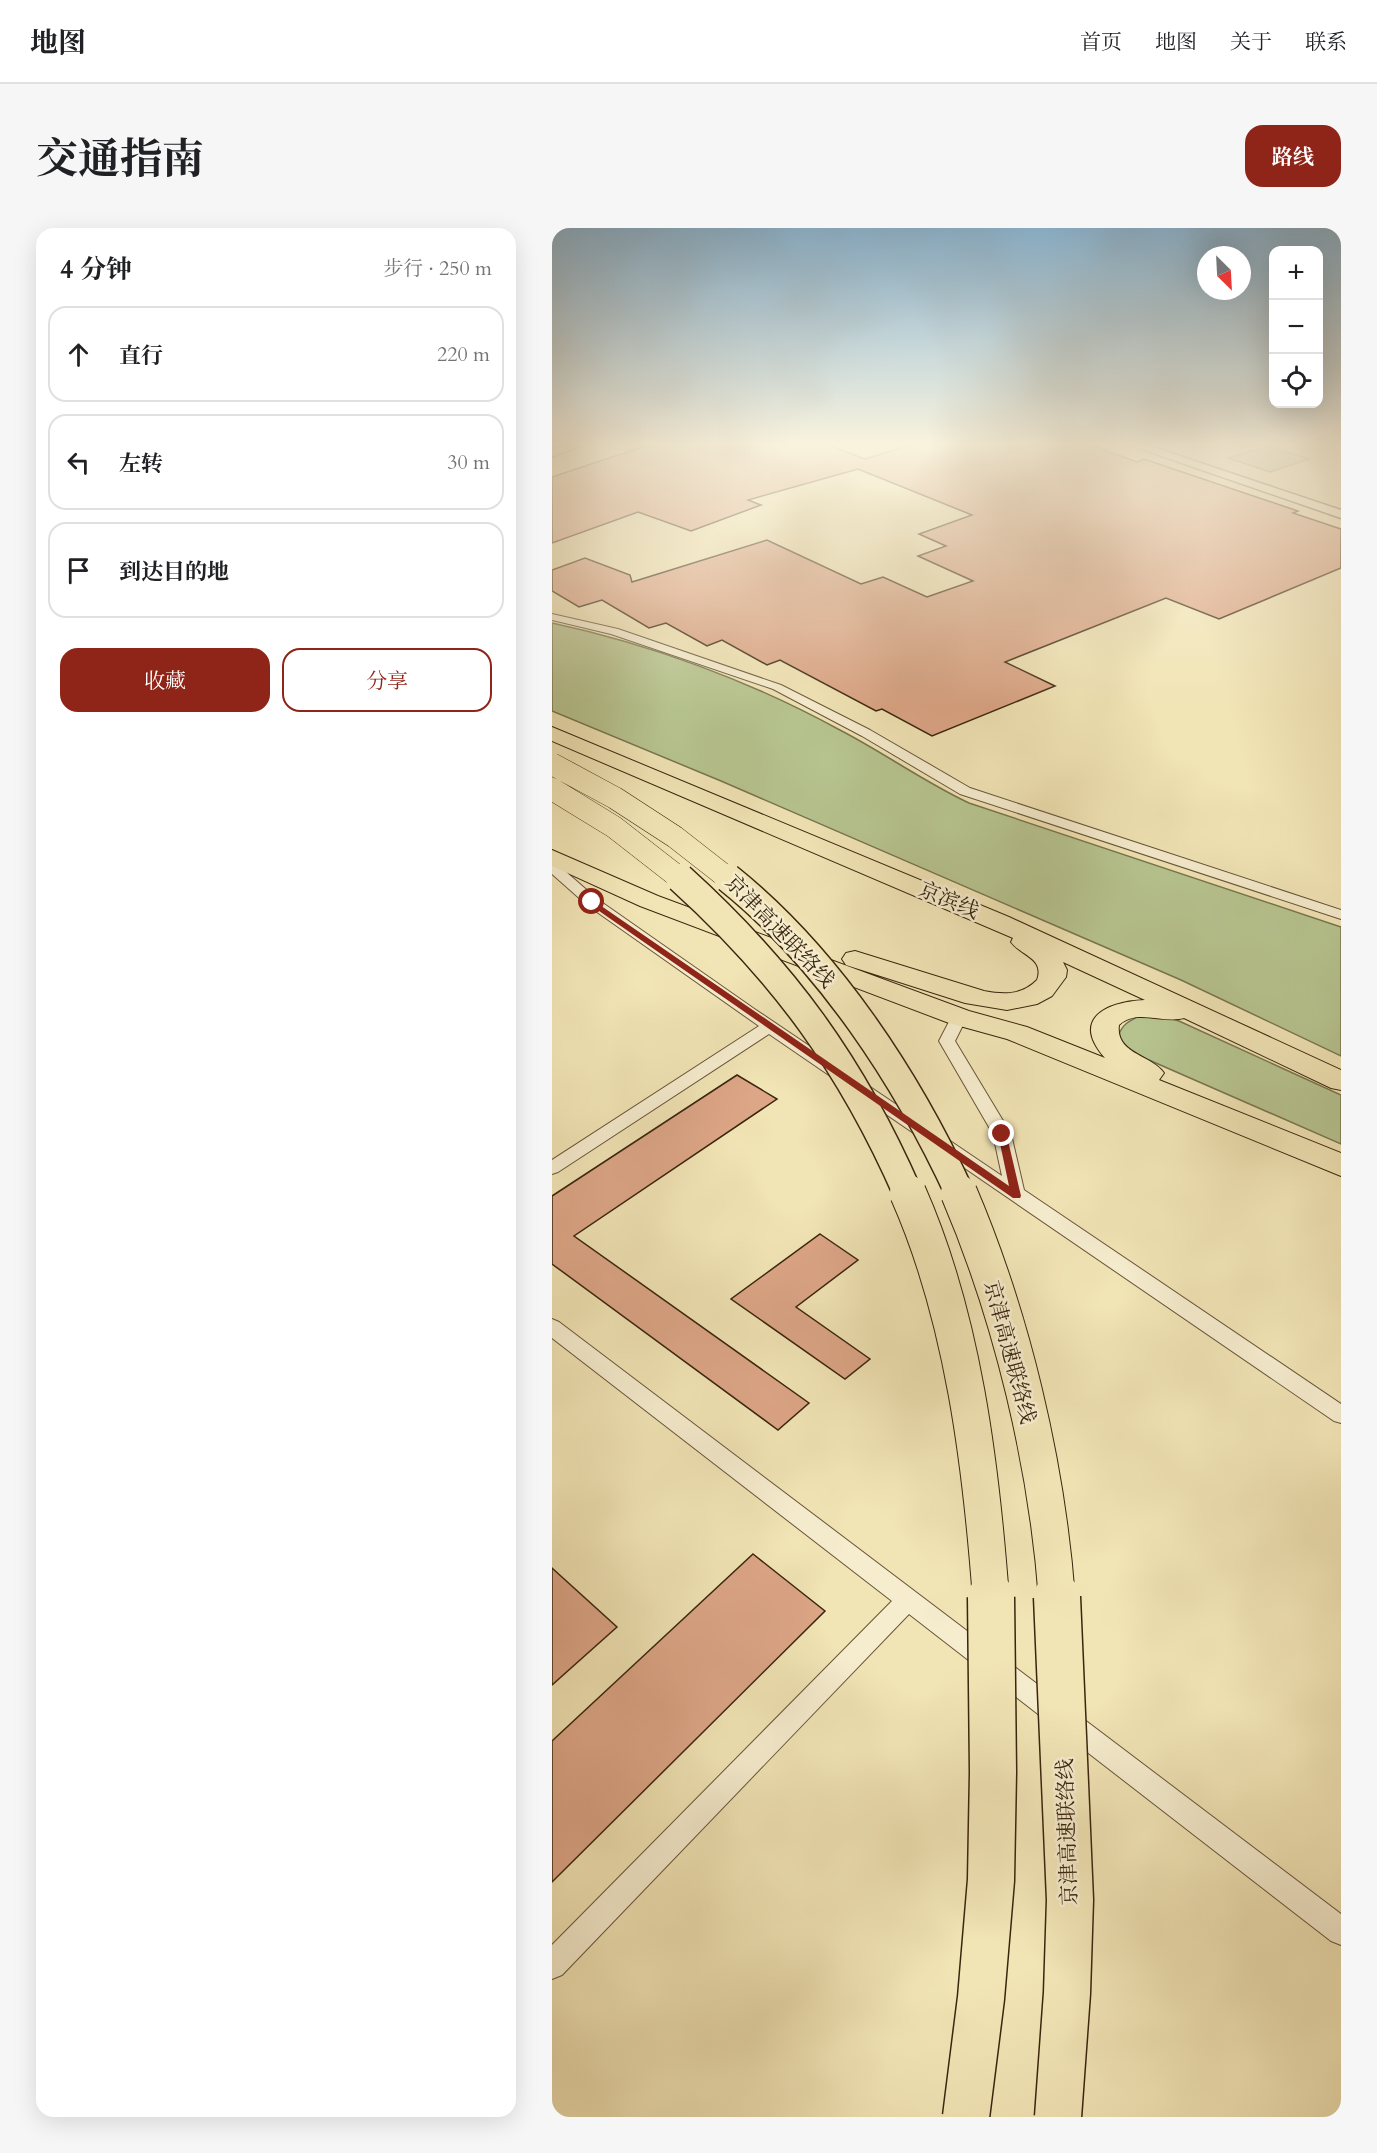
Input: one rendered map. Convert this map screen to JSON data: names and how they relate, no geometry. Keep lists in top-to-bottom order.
{
  "streets": {
    "highway": ["京滨线", "京津高速联络线"]
  },
  "north": "bottom right",
  "page": {
    "header": "地图",
    "nav": [
      "首页",
      "地图",
      "关于",
      "联系"
    ],
    "title": "交通指南",
    "buttons": [
      "路线",
      ["收藏", "分享"]
    ],
    "heading": ["4 分钟", "步行 · 250 m"],
    "map_buttons": ["+", "−"],
    "list": [
      ["直行", "220 m"],
      ["左转", "30 m"],
      "到达目的地"
    ]
  }
}
